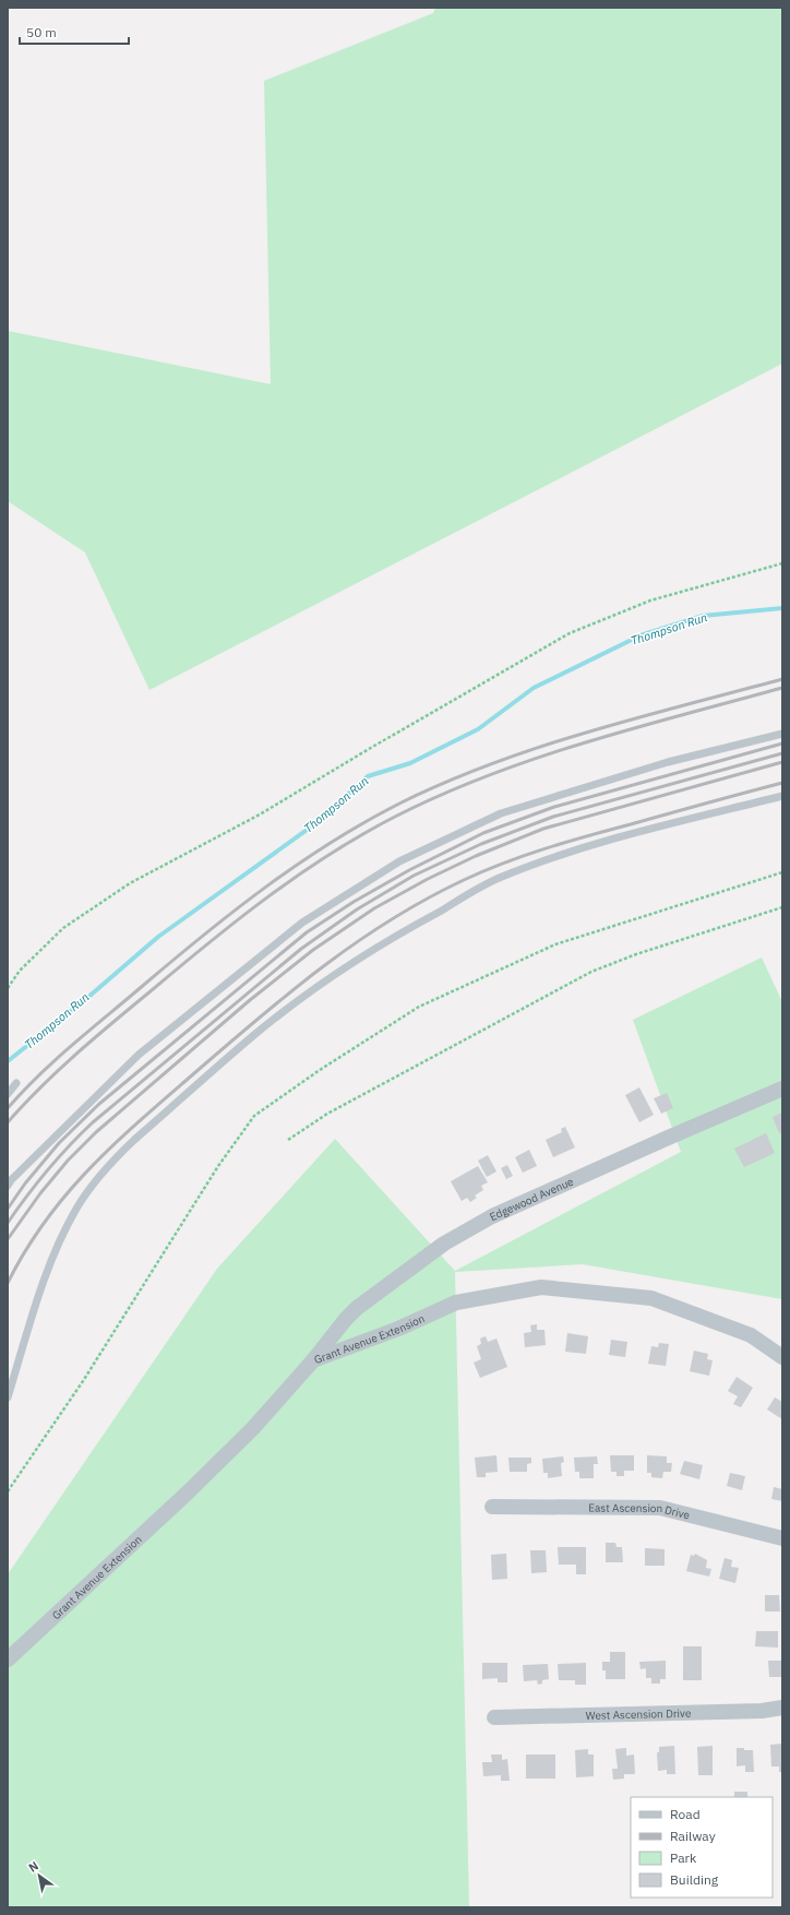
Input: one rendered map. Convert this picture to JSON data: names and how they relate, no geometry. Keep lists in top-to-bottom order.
{
  "streets": {
    "street": [
      "Edgewood Avenue",
      "Grant Avenue Extension",
      "East Ascension Drive",
      "West Ascension Drive"
    ]
  },
  "crossings": [
    ["Edgewood Avenue", "Grant Avenue Extension"]
  ],
  "water": ["Thompson Run"],
  "legend": [
    "Road",
    "Railway",
    "Park",
    "Building"
  ],
  "scale_bar": "50 m",
  "north": "top left"
}
